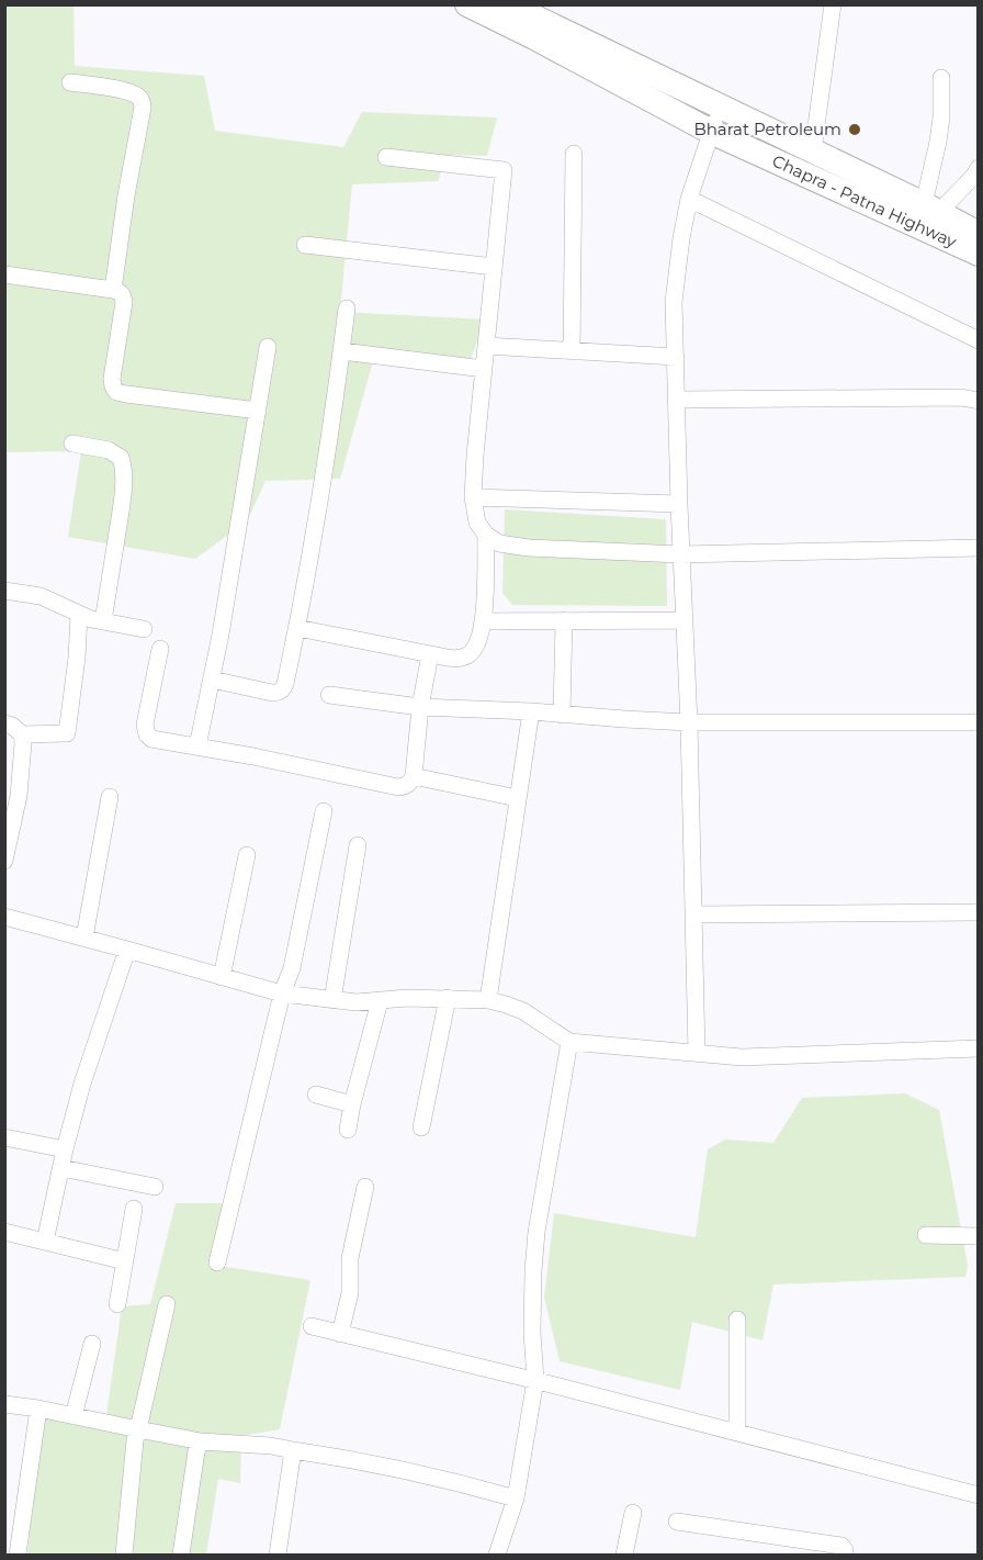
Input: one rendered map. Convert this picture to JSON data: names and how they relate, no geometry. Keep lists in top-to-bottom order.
{
  "streets": {
    "highway": ["Chapra - Patna Highway"]
  },
  "places": ["Bharat Petroleum"]
}
